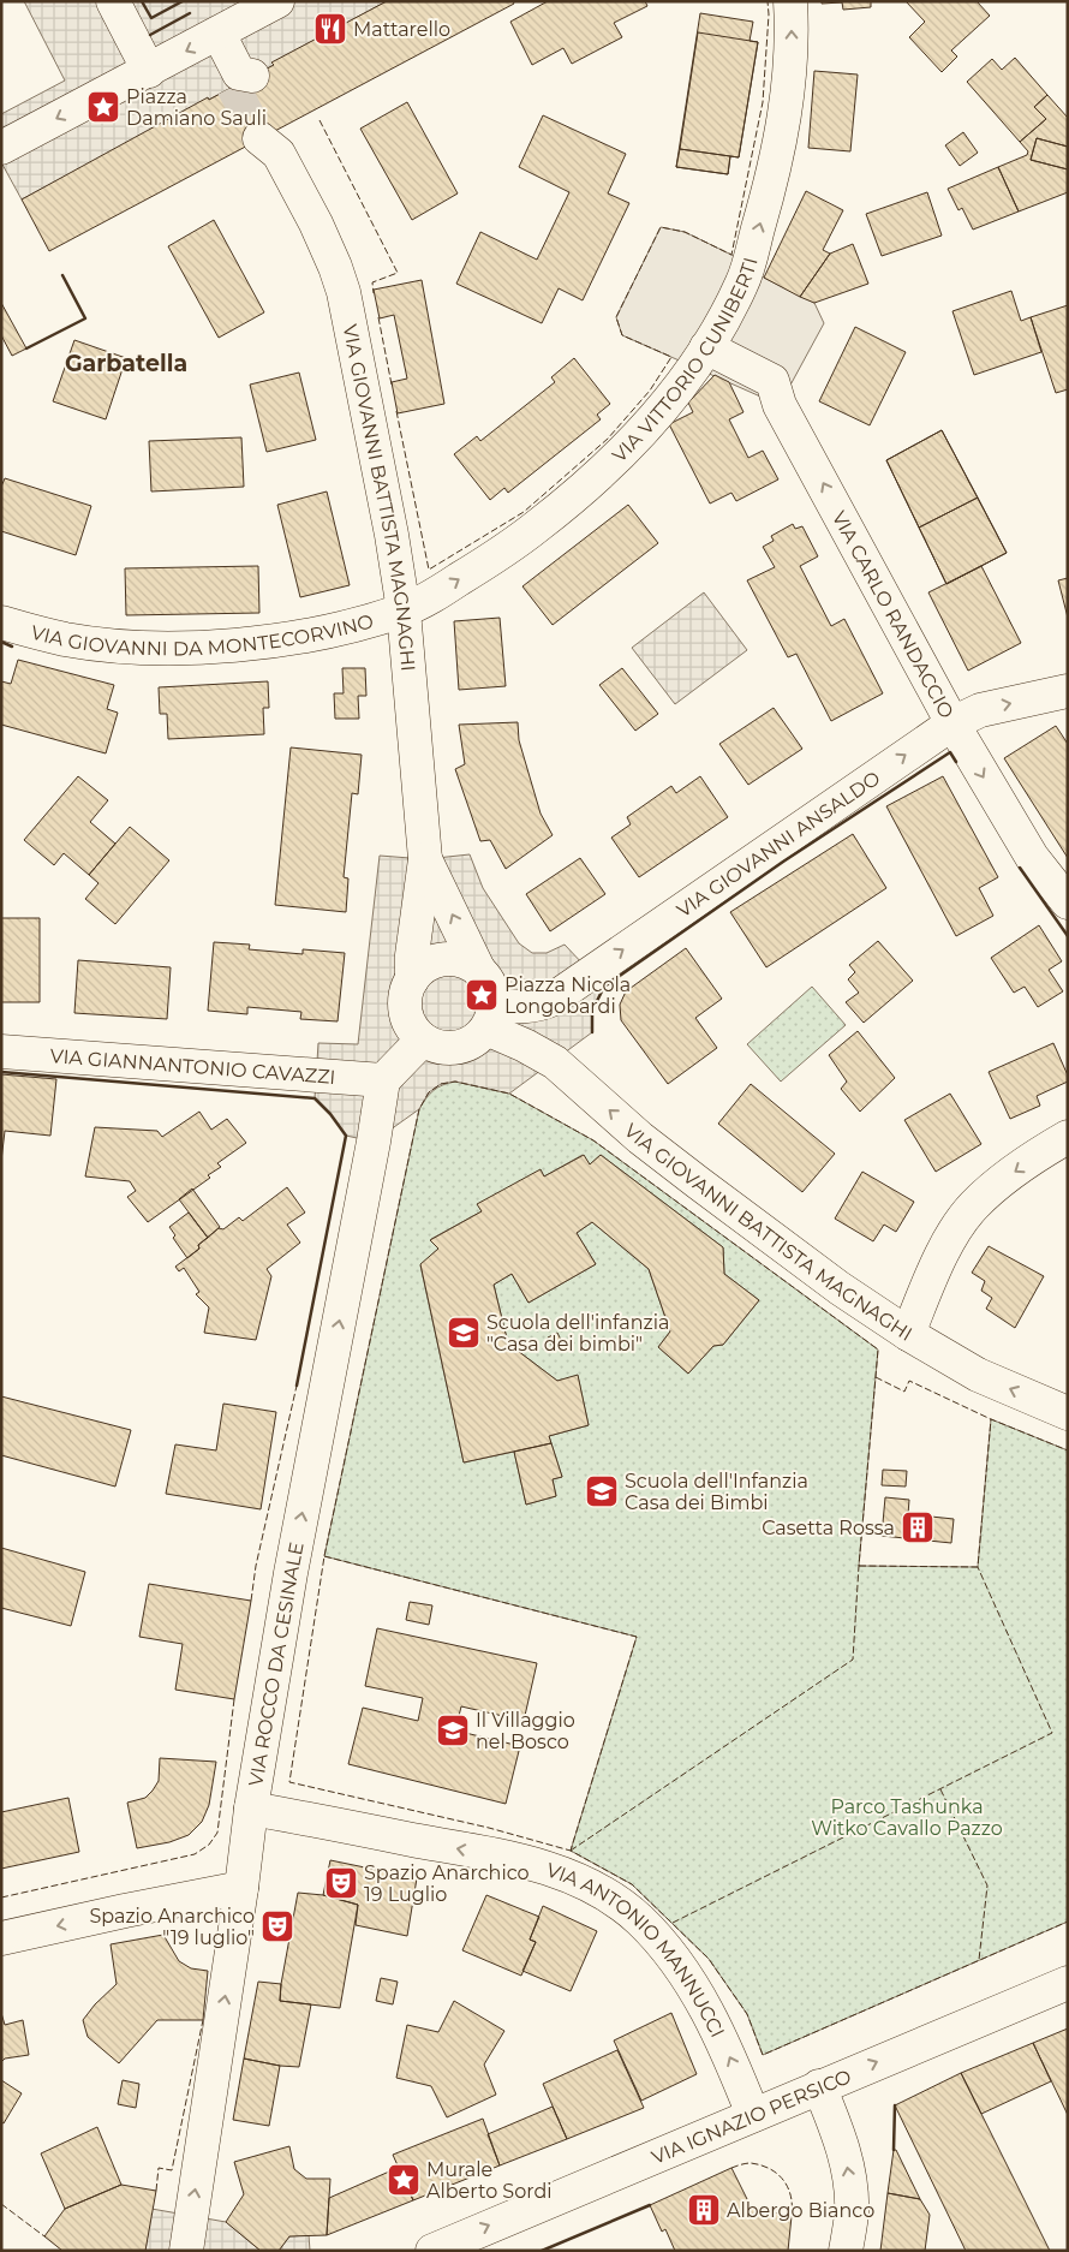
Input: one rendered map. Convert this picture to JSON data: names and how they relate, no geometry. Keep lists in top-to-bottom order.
{
  "streets": {
    "street": [
      "VIA VITTORIO CUNIBERTI",
      "VIA GIOVANNI BATTISTA MAGNAGHI",
      "VIA CARLO RANDACCIO",
      "VIA GIOVANNI DA MONTECORVINO",
      "VIA GIOVANNI ANSALDO",
      "VIA GIANNANTONIO CAVAZZI",
      "VIA ROCCO DA CESINALE",
      "VIA ANTONIO MANNUCCI",
      "VIA IGNAZIO PERSICO"
    ]
  },
  "crossings": [
    ["VIA VITTORIO CUNIBERTI", "VIA GIOVANNI BATTISTA MAGNAGHI"],
    ["VIA VITTORIO CUNIBERTI", "VIA CARLO RANDACCIO"],
    ["VIA VITTORIO CUNIBERTI", "VIA GIOVANNI DA MONTECORVINO"],
    ["VIA GIOVANNI BATTISTA MAGNAGHI", "VIA GIOVANNI DA MONTECORVINO"],
    ["VIA GIOVANNI BATTISTA MAGNAGHI", "VIA GIOVANNI ANSALDO"],
    ["VIA CARLO RANDACCIO", "VIA GIOVANNI ANSALDO"],
    ["VIA GIANNANTONIO CAVAZZI", "VIA ROCCO DA CESINALE"],
    ["VIA ROCCO DA CESINALE", "VIA ANTONIO MANNUCCI"],
    ["VIA ANTONIO MANNUCCI", "VIA IGNAZIO PERSICO"]
  ],
  "one_way": [
    "VIA VITTORIO CUNIBERTI",
    "VIA GIOVANNI BATTISTA MAGNAGHI",
    "VIA GIOVANNI ANSALDO",
    "VIA ROCCO DA CESINALE",
    "VIA ANTONIO MANNUCCI",
    "VIA IGNAZIO PERSICO"
  ],
  "districts": ["Garbatella"],
  "parks": ["Parco Tashunka Witko Cavallo Pazzo"],
  "places": {
    "restaurant": ["Mattarello"],
    "place": ["Piazza Damiano Sauli", "Piazza Nicola Longobardi", "Murale Alberto Sordi"],
    "school or university": ["Scuola dell'infanzia \"Casa dei bimbi\"", "Scuola dell'Infanzia Casa dei Bimbi", "Il Villaggio nel Bosco"],
    "building": ["Casetta Rossa", "Albergo Bianco"],
    "theatre": ["Spazio Anarchico 19 Luglio", "Spazio Anarchico \"19 luglio\""]
  }
}
